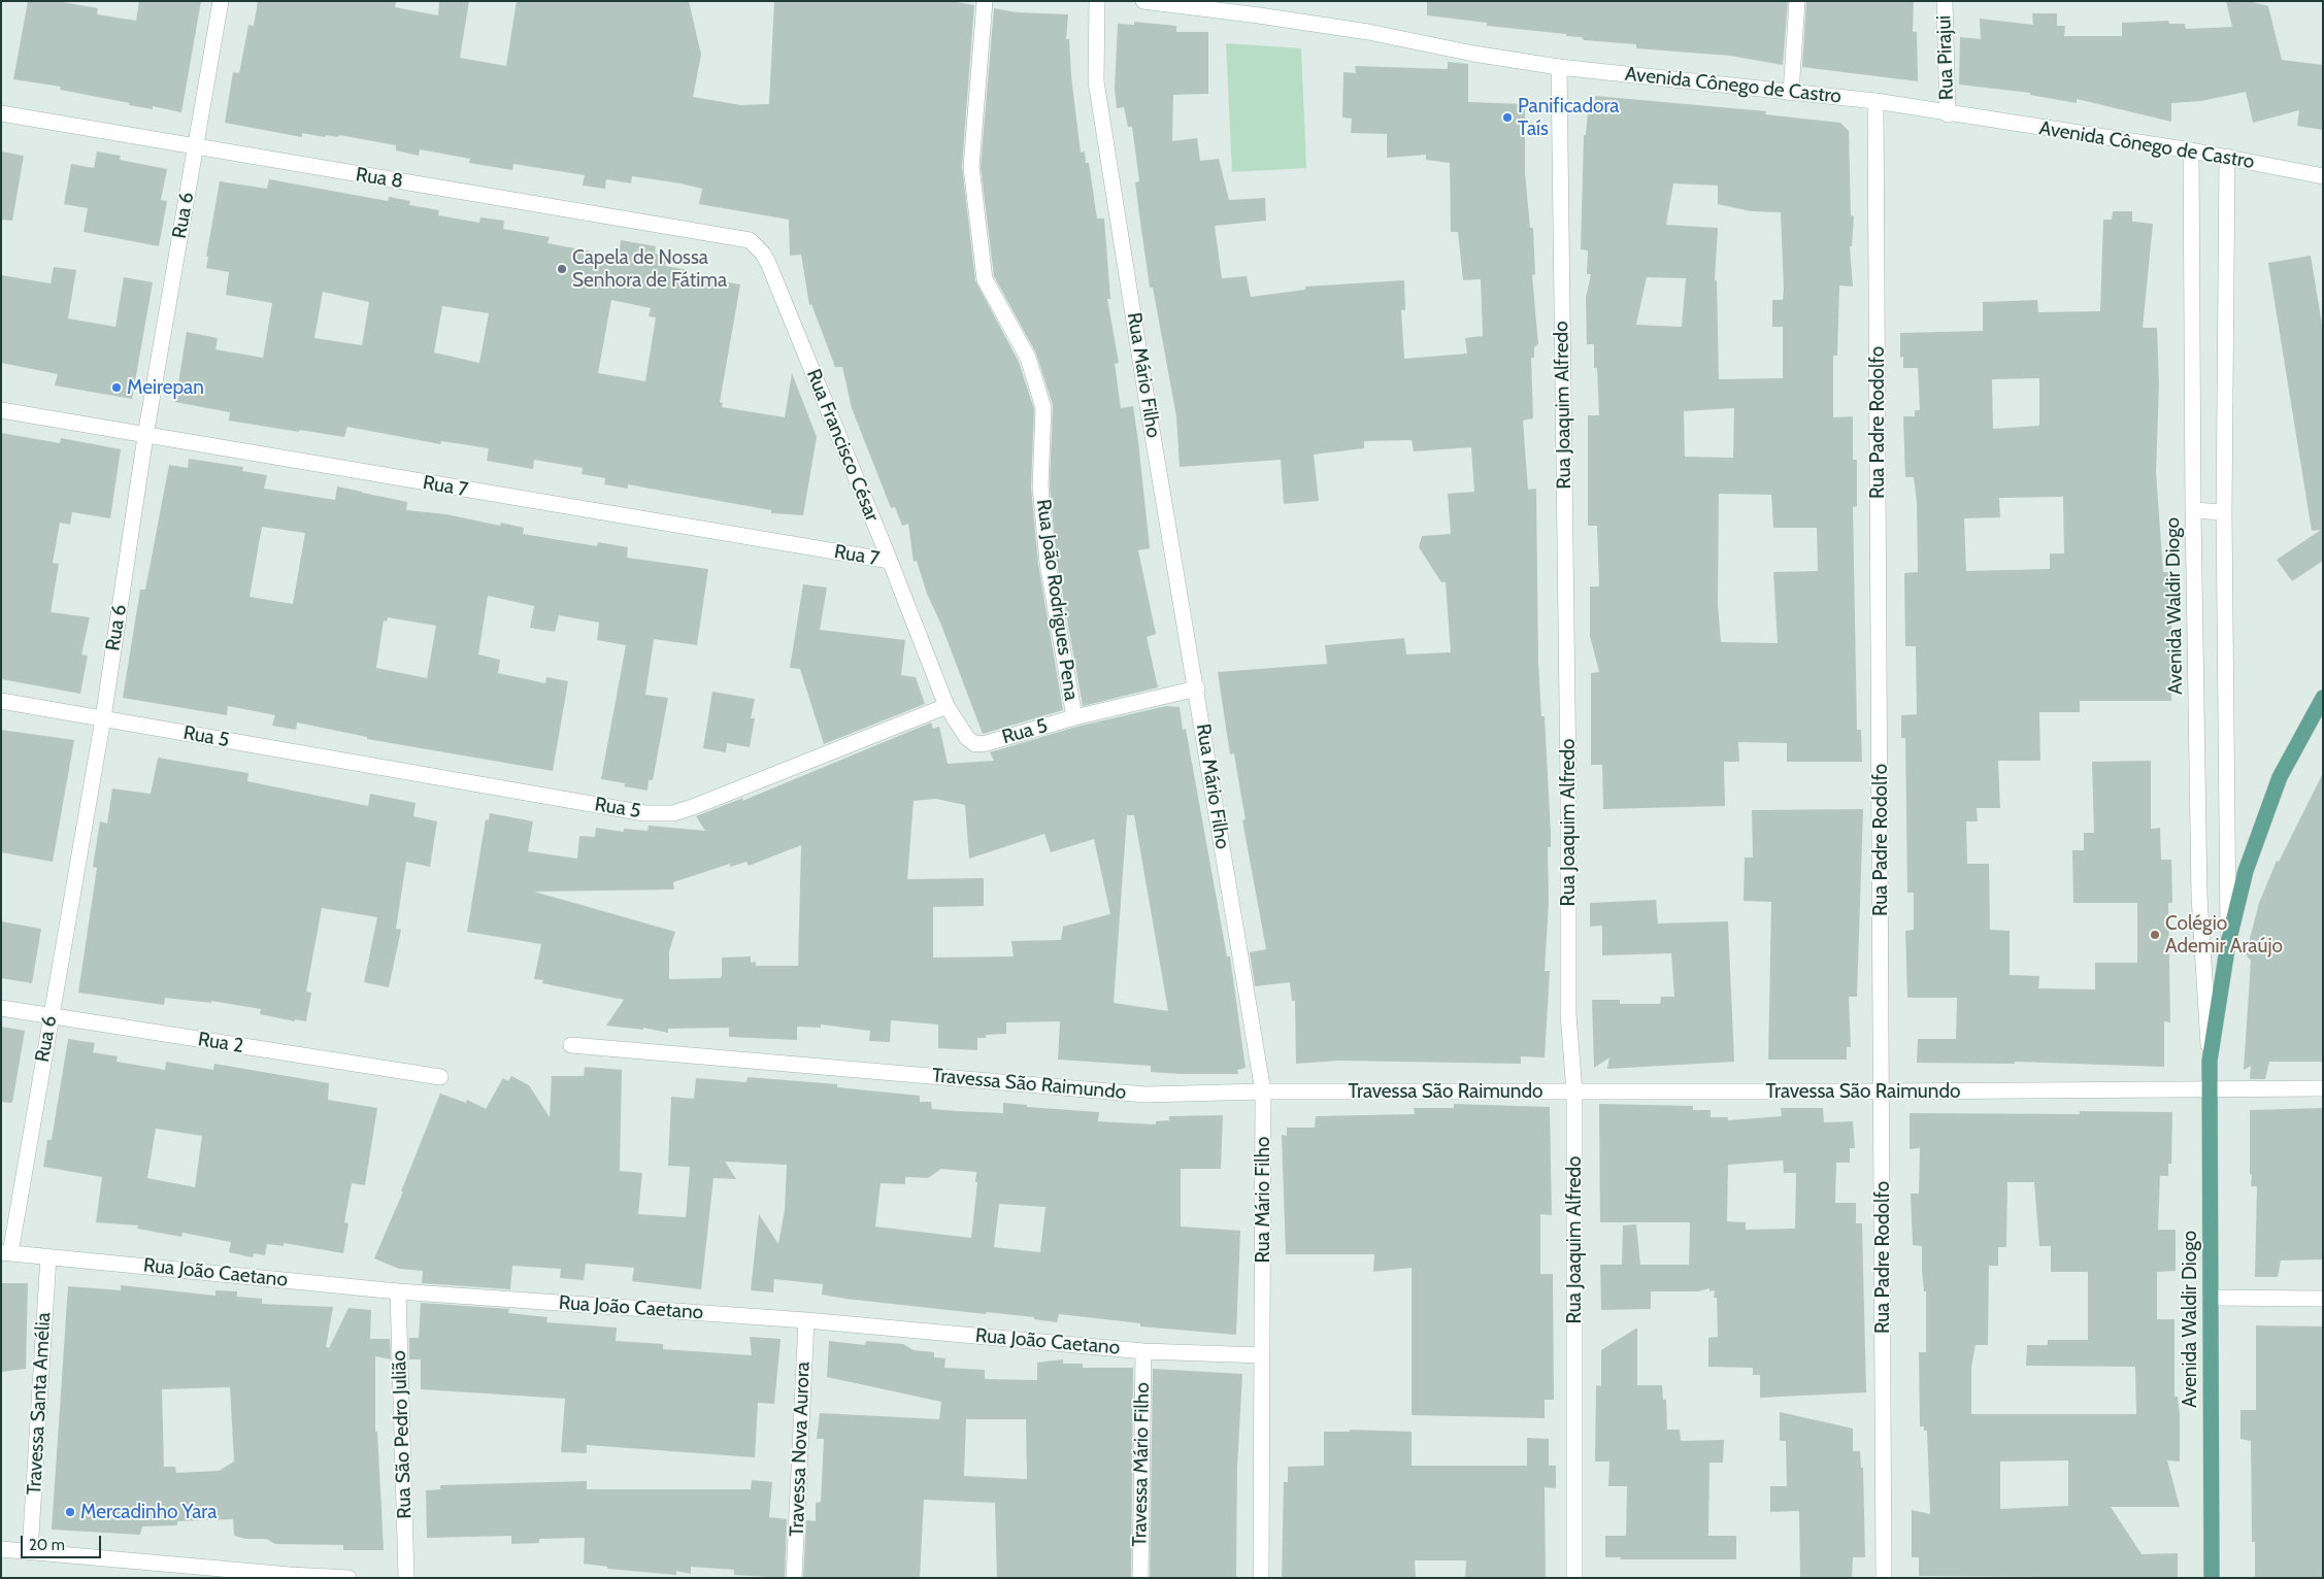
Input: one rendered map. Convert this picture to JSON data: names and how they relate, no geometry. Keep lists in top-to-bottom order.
{
  "streets": {
    "main road": ["Avenida Waldir Diogo"],
    "street": [
      "Rua Pirajui",
      "Avenida Cônego de Castro",
      "Rua 8",
      "Rua 6",
      "Rua Mário Filho",
      "Rua Joaquim Alfredo",
      "Rua Padre Rodolfo",
      "Rua Francisco César",
      "Rua 7",
      "Rua João Rodrigues Pena",
      "Rua 5",
      "Rua 2",
      "Travessa São Raimundo",
      "Rua João Caetano",
      "Travessa Santa Amélia",
      "Rua São Pedro Julião",
      "Travessa Nova Aurora",
      "Travessa Mário Filho"
    ]
  },
  "crossings": [
    ["Rua Pirajui", "Avenida Cônego de Castro"],
    ["Avenida Cônego de Castro", "Rua Joaquim Alfredo"],
    ["Avenida Cônego de Castro", "Rua Padre Rodolfo"],
    ["Avenida Cônego de Castro", "Avenida Waldir Diogo"],
    ["Rua 8", "Rua 6"],
    ["Rua 8", "Rua Francisco César"],
    ["Rua 6", "Rua 7"],
    ["Rua 6", "Rua 5"],
    ["Rua 6", "Rua 2"],
    ["Rua 6", "Rua João Caetano"],
    ["Rua Mário Filho", "Rua 5"],
    ["Rua Mário Filho", "Travessa São Raimundo"],
    ["Rua Mário Filho", "Rua João Caetano"],
    ["Rua Joaquim Alfredo", "Travessa São Raimundo"],
    ["Rua Padre Rodolfo", "Travessa São Raimundo"],
    ["Rua Francisco César", "Rua 7"],
    ["Rua Francisco César", "Rua 5"],
    ["Rua João Rodrigues Pena", "Rua 5"],
    ["Avenida Waldir Diogo", "Travessa São Raimundo"],
    ["Rua João Caetano", "Travessa Santa Amélia"],
    ["Rua João Caetano", "Rua São Pedro Julião"],
    ["Rua João Caetano", "Travessa Nova Aurora"],
    ["Rua João Caetano", "Travessa Mário Filho"]
  ],
  "places": [
    "Panificadora Taís",
    "Capela de Nossa Senhora de Fátima",
    "Meirepan",
    "Colégio Ademir Araújo",
    "Mercadinho Yara"
  ],
  "scale_bar": "20 m"
}
